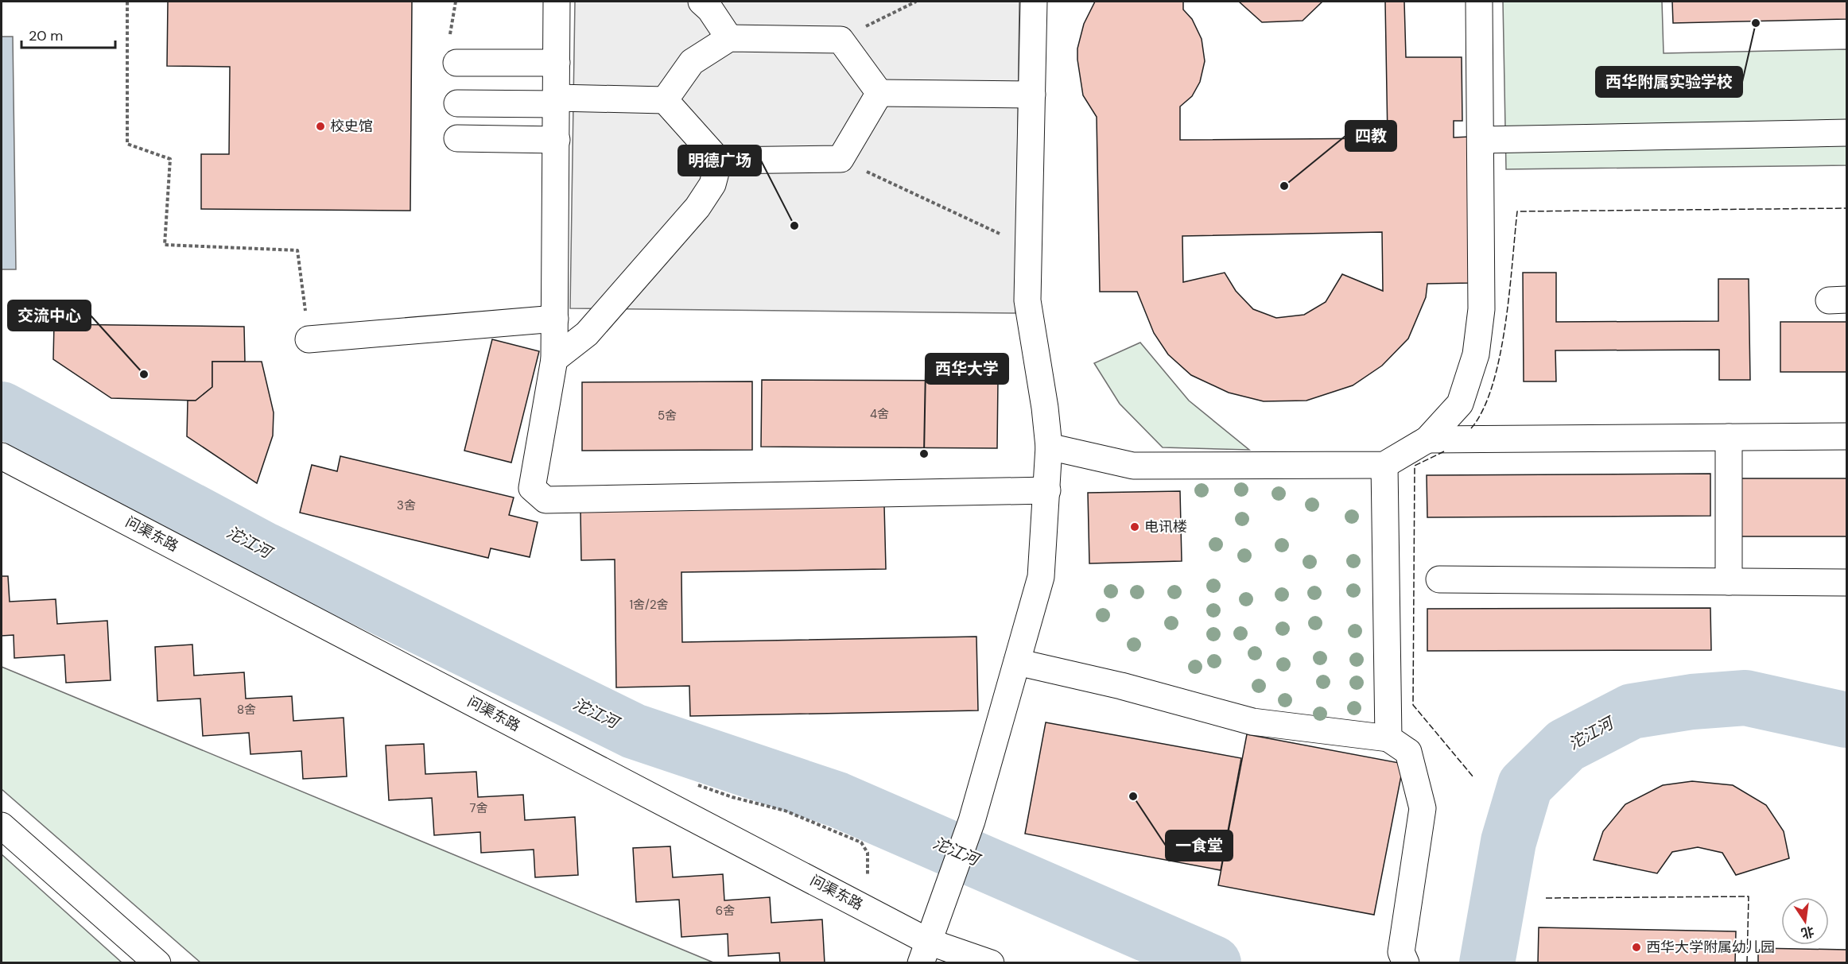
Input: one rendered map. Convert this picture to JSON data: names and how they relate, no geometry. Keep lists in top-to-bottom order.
{
  "streets": {
    "street": ["问渠东路"]
  },
  "water": ["沱江河"],
  "places": [
    "西华附属实验学校",
    "校史馆",
    "四教",
    "明德广场",
    "交流中心",
    "西华大学",
    "电讯楼",
    "一食堂",
    "西华大学附属幼儿园"
  ],
  "house_numbers": [
    "4舍",
    "5舍",
    "3舍",
    "1舍/2舍",
    "8舍",
    "7舍",
    "6舍"
  ],
  "scale_bar": "20 m",
  "north": "bottom"
}
